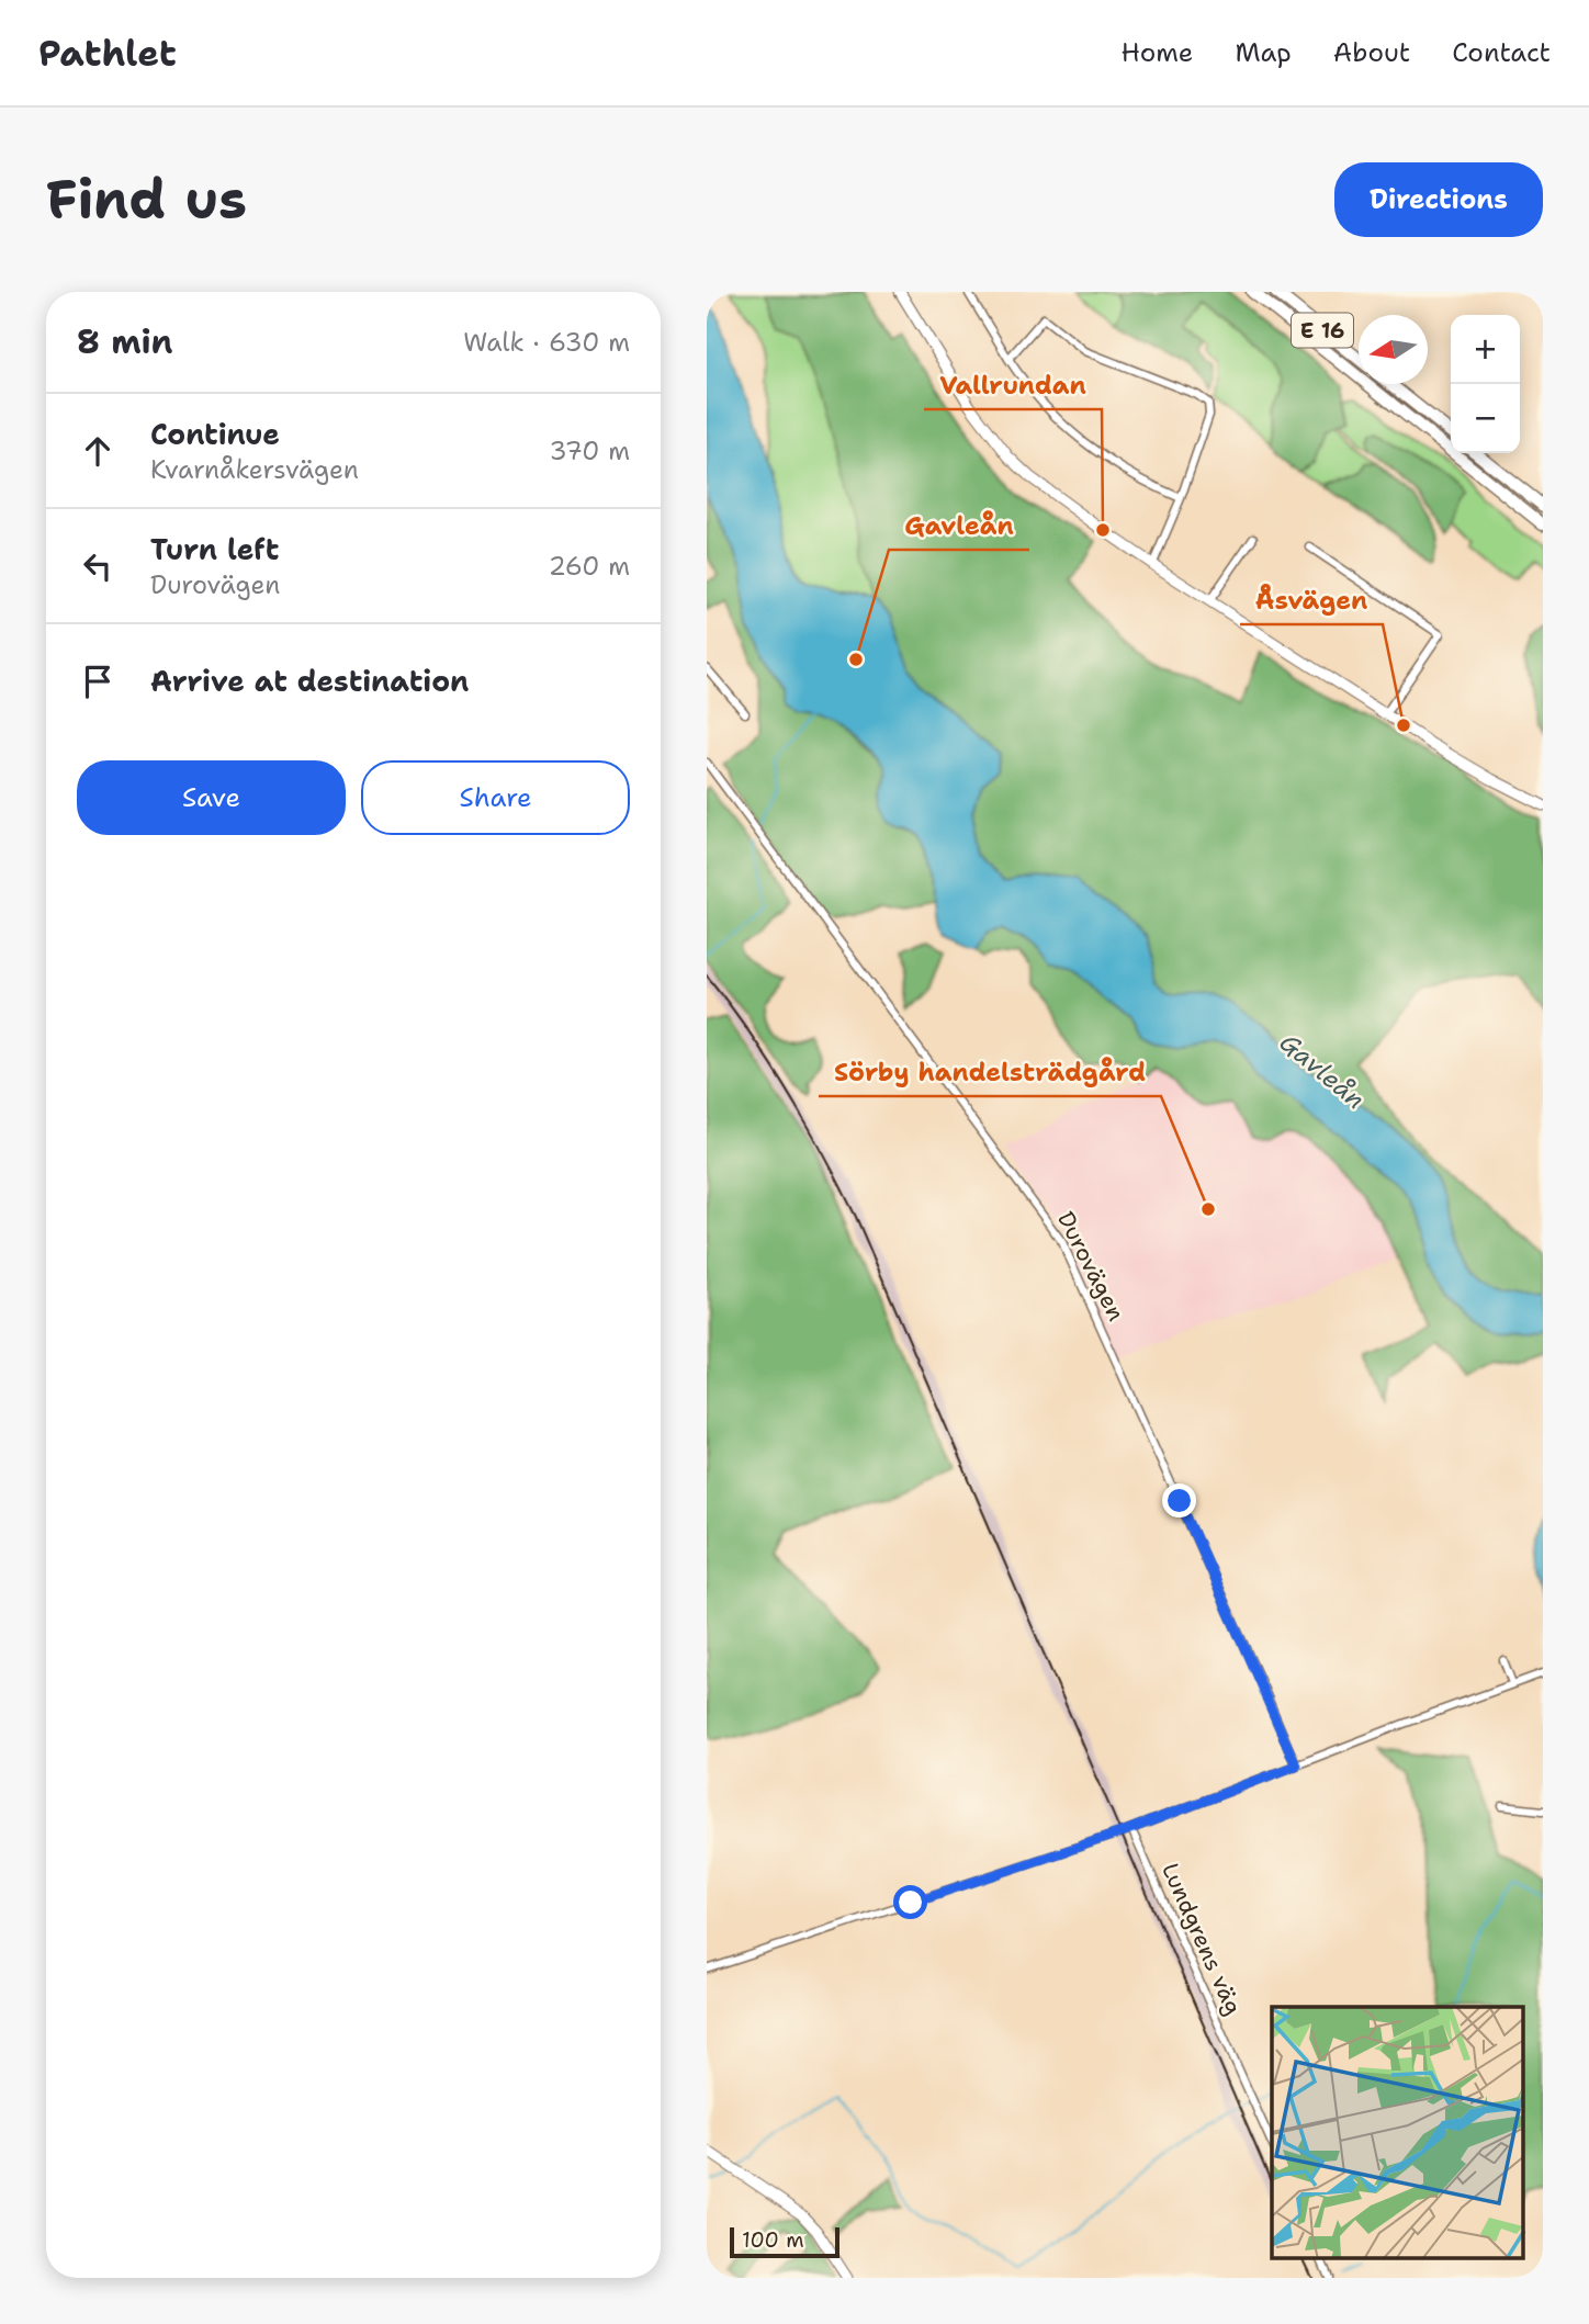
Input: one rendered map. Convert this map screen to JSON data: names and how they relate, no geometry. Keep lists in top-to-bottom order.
{
  "streets": {
    "highway": ["E 16"],
    "street": ["Durovägen", "Lundgrens väg"]
  },
  "water": ["Gavleån"],
  "places": [
    "Vallrundan",
    "Gavleån",
    "Åsvägen",
    "Sörby handelsträdgård"
  ],
  "scale_bar": "100 m",
  "north": "left",
  "page": {
    "header": "Pathlet",
    "nav": [
      "Home",
      "Map",
      "About",
      "Contact"
    ],
    "buttons": [
      "Directions",
      ["Save", "Share"]
    ],
    "title": "Find us",
    "heading": ["8 min", "Walk · 630 m"],
    "map_buttons": ["+", "−"],
    "list": [
      ["Continue", "Kvarnåkersvägen", "370 m"],
      ["Turn left", "Durovägen", "260 m"],
      "Arrive at destination"
    ],
    "scale": "100 m"
  }
}
